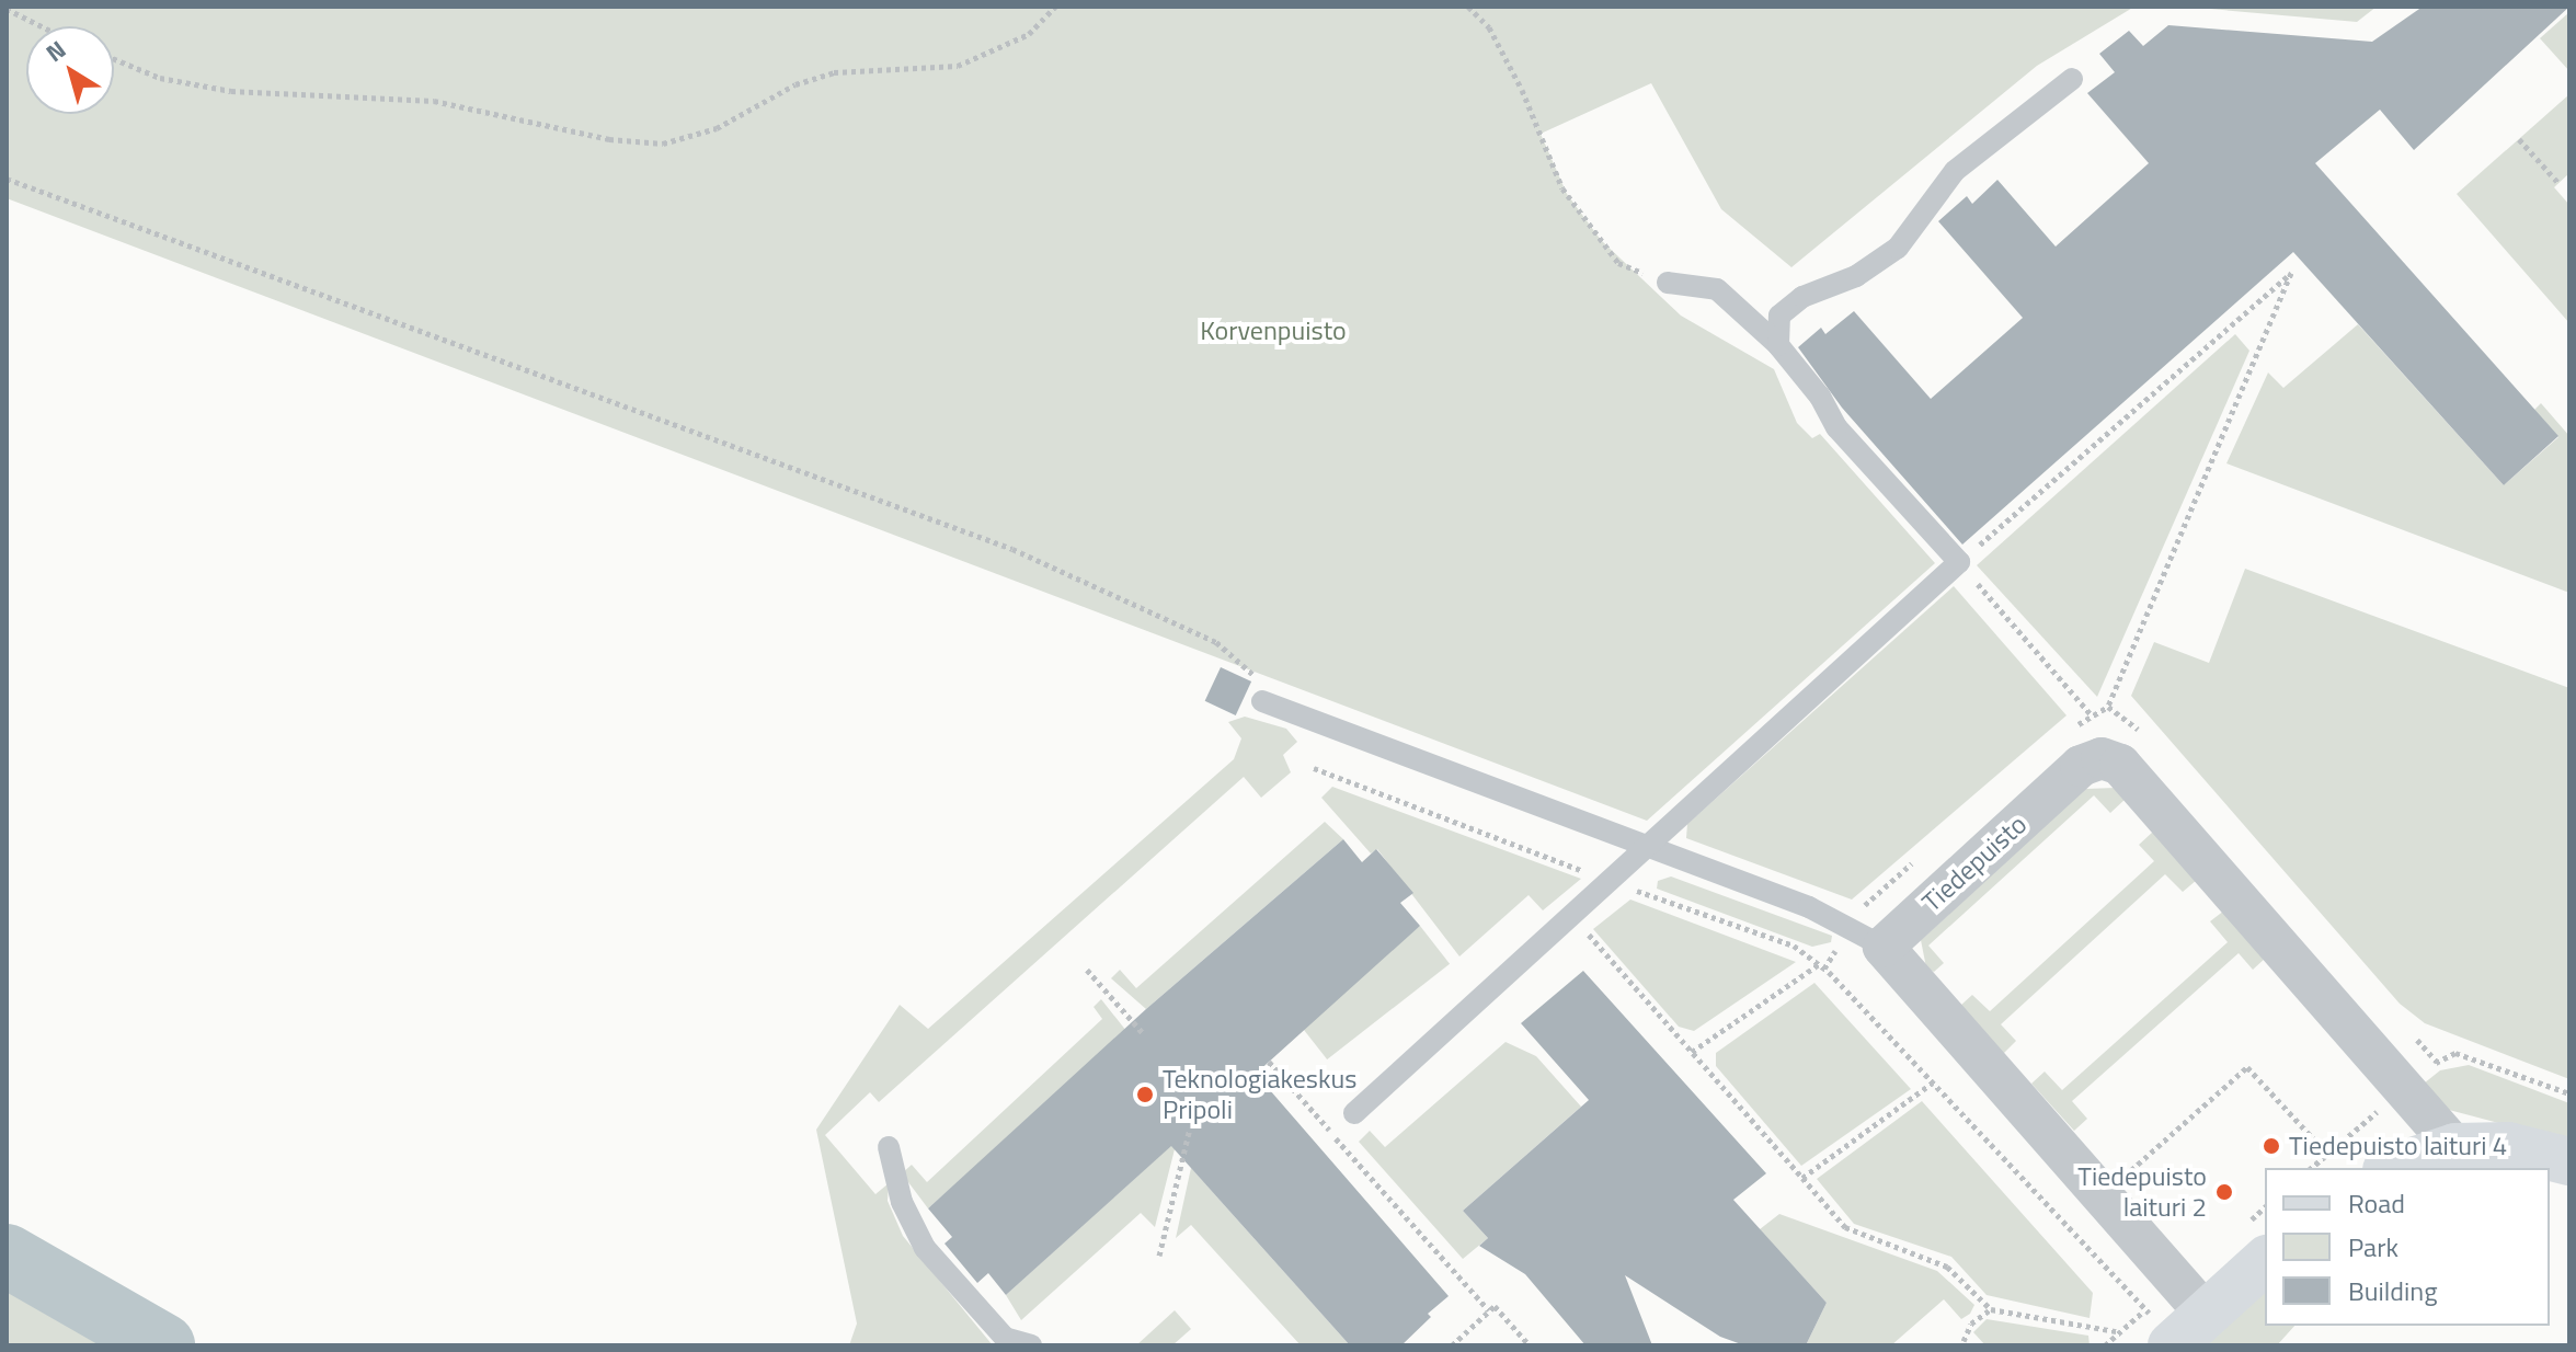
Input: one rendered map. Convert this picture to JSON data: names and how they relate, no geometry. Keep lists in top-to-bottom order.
{
  "streets": {
    "street": ["Tiedepuisto"]
  },
  "parks": ["Korvenpuisto"],
  "places": ["Teknologiakeskus Pripoli", "Tiedepuisto laituri 4", "Tiedepuisto laituri 2"],
  "legend": ["Road", "Park", "Building"],
  "north": "top left"
}
